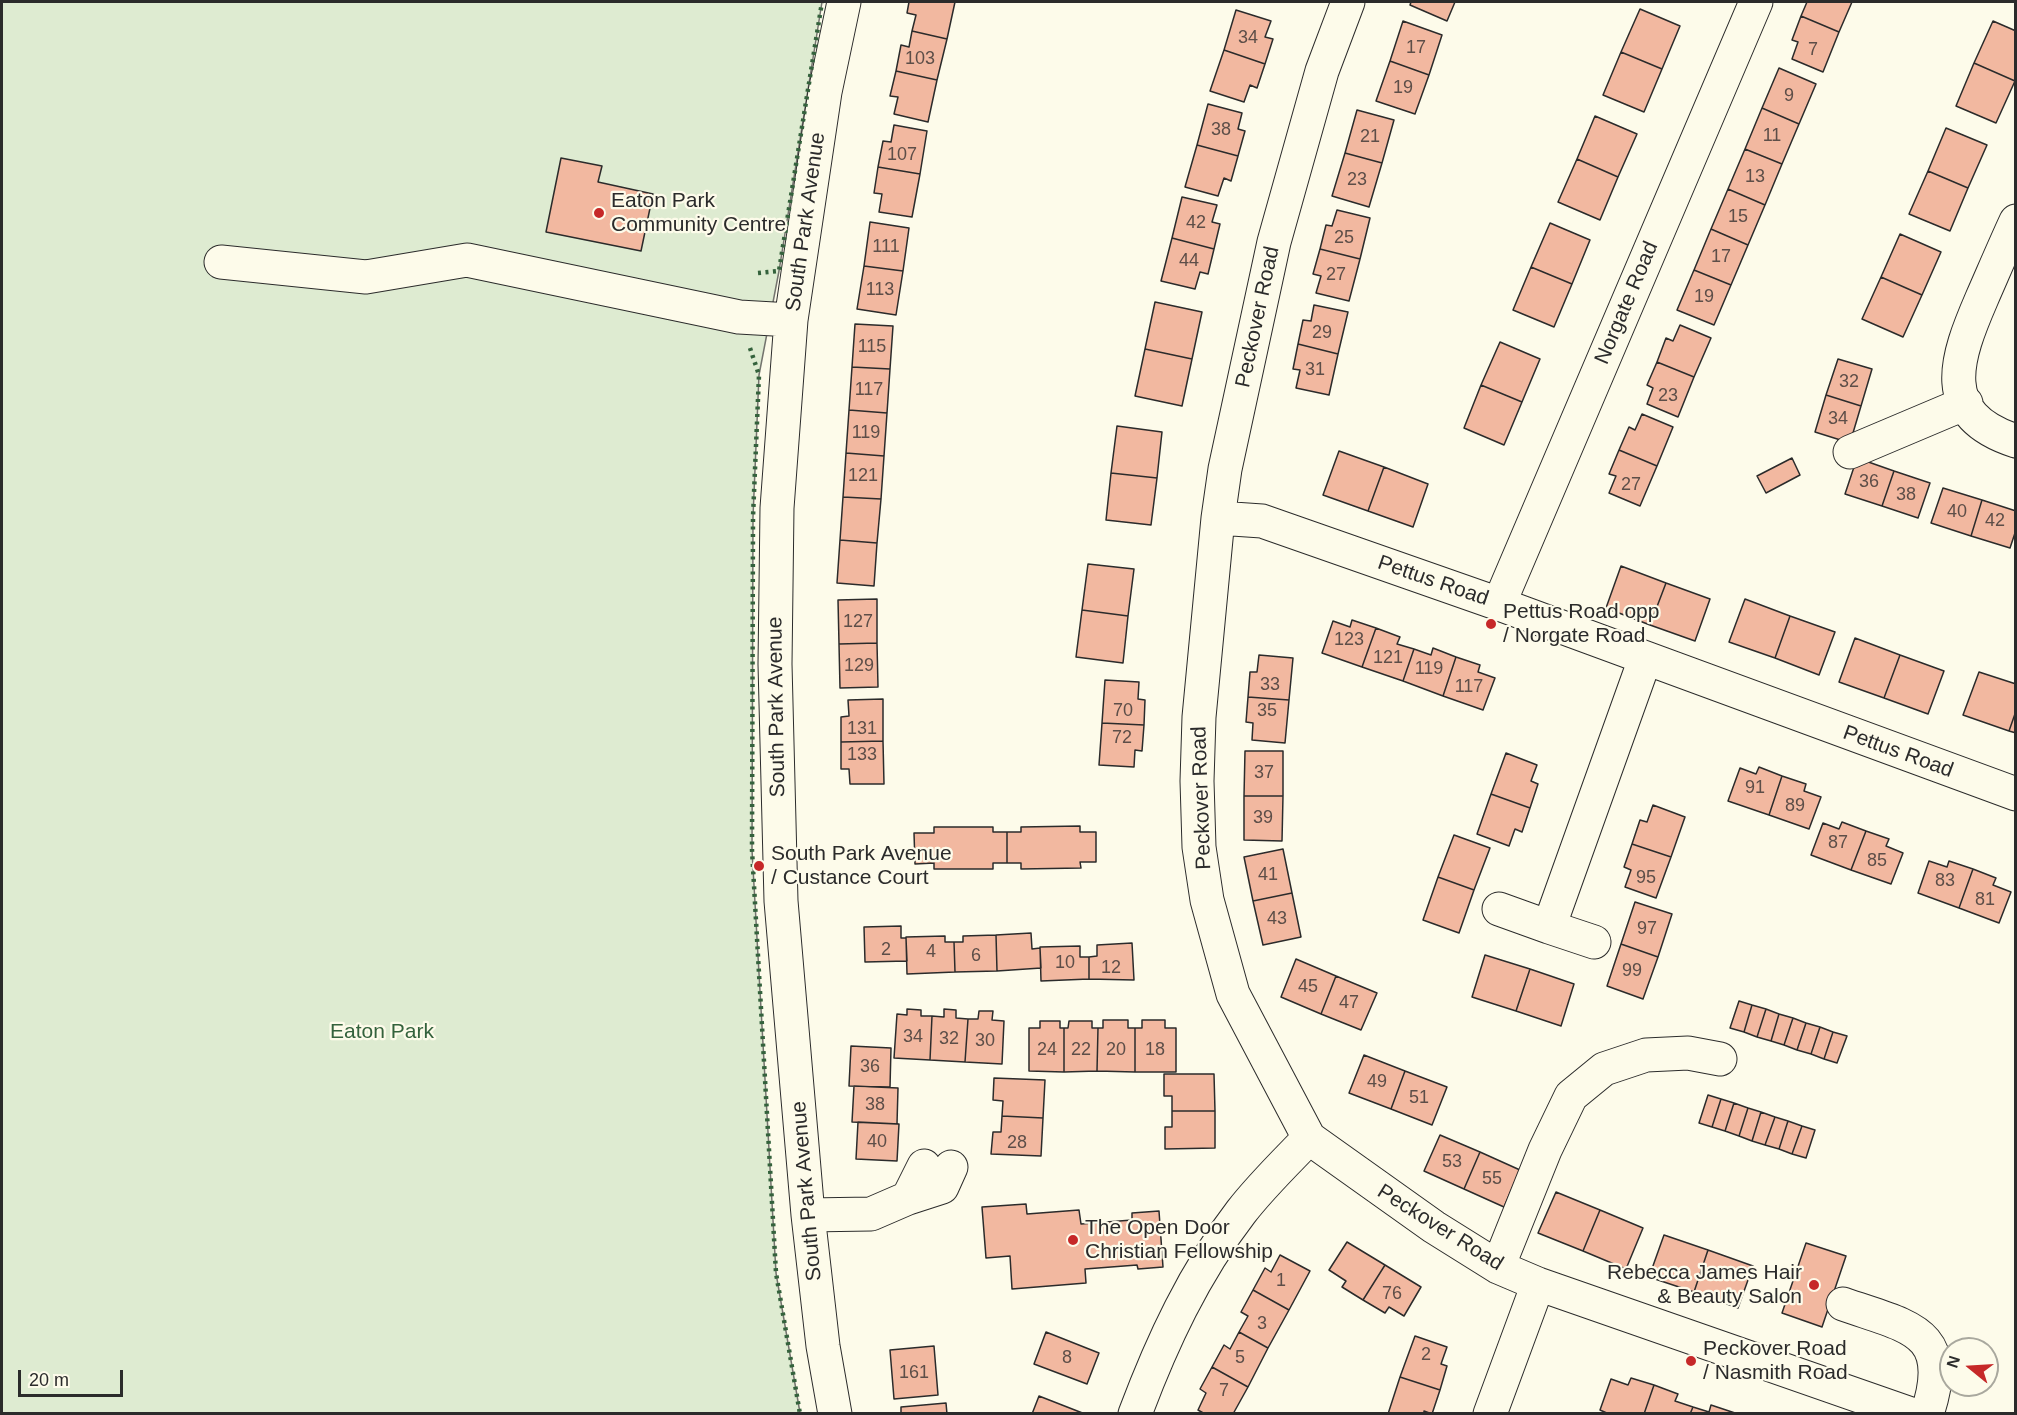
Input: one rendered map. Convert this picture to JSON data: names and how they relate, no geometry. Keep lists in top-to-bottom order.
{
  "streets": {
    "street": [
      "South Park Avenue",
      "Norgate Road",
      "Peckover Road",
      "Pettus Road"
    ]
  },
  "crossings": [
    ["Norgate Road", "Pettus Road"],
    ["Peckover Road", "Pettus Road"]
  ],
  "parks": ["Eaton Park"],
  "places": [
    "Eaton Park Community Centre",
    "Pettus Road opp / Norgate Road",
    "South Park Avenue / Custance Court",
    "The Open Door Christian Fellowship",
    "Rebecca James Hair & Beauty Salon",
    "Peckover Road / Nasmith Road"
  ],
  "house_numbers": [
    "34",
    "17",
    "7",
    "103",
    "19",
    "9",
    "38",
    "11",
    "21",
    "107",
    "13",
    "23",
    "15",
    "42",
    "25",
    "111",
    "17",
    "44",
    "27",
    "113",
    "19",
    "29",
    "115",
    "31",
    "32",
    "117",
    "23",
    "34",
    "119",
    "121",
    "36",
    "27",
    "38",
    "40",
    "42",
    "127",
    "123",
    "121",
    "129",
    "119",
    "33",
    "117",
    "70",
    "35",
    "131",
    "72",
    "133",
    "37",
    "91",
    "89",
    "39",
    "87",
    "85",
    "41",
    "95",
    "83",
    "81",
    "43",
    "97",
    "2",
    "4",
    "6",
    "10",
    "12",
    "99",
    "45",
    "47",
    "34",
    "32",
    "30",
    "24",
    "22",
    "20",
    "18",
    "36",
    "49",
    "51",
    "38",
    "40",
    "28",
    "53",
    "55",
    "1",
    "76",
    "3",
    "2",
    "8",
    "5",
    "161",
    "7"
  ],
  "scale_bar": "20 m",
  "north": "left"
}
